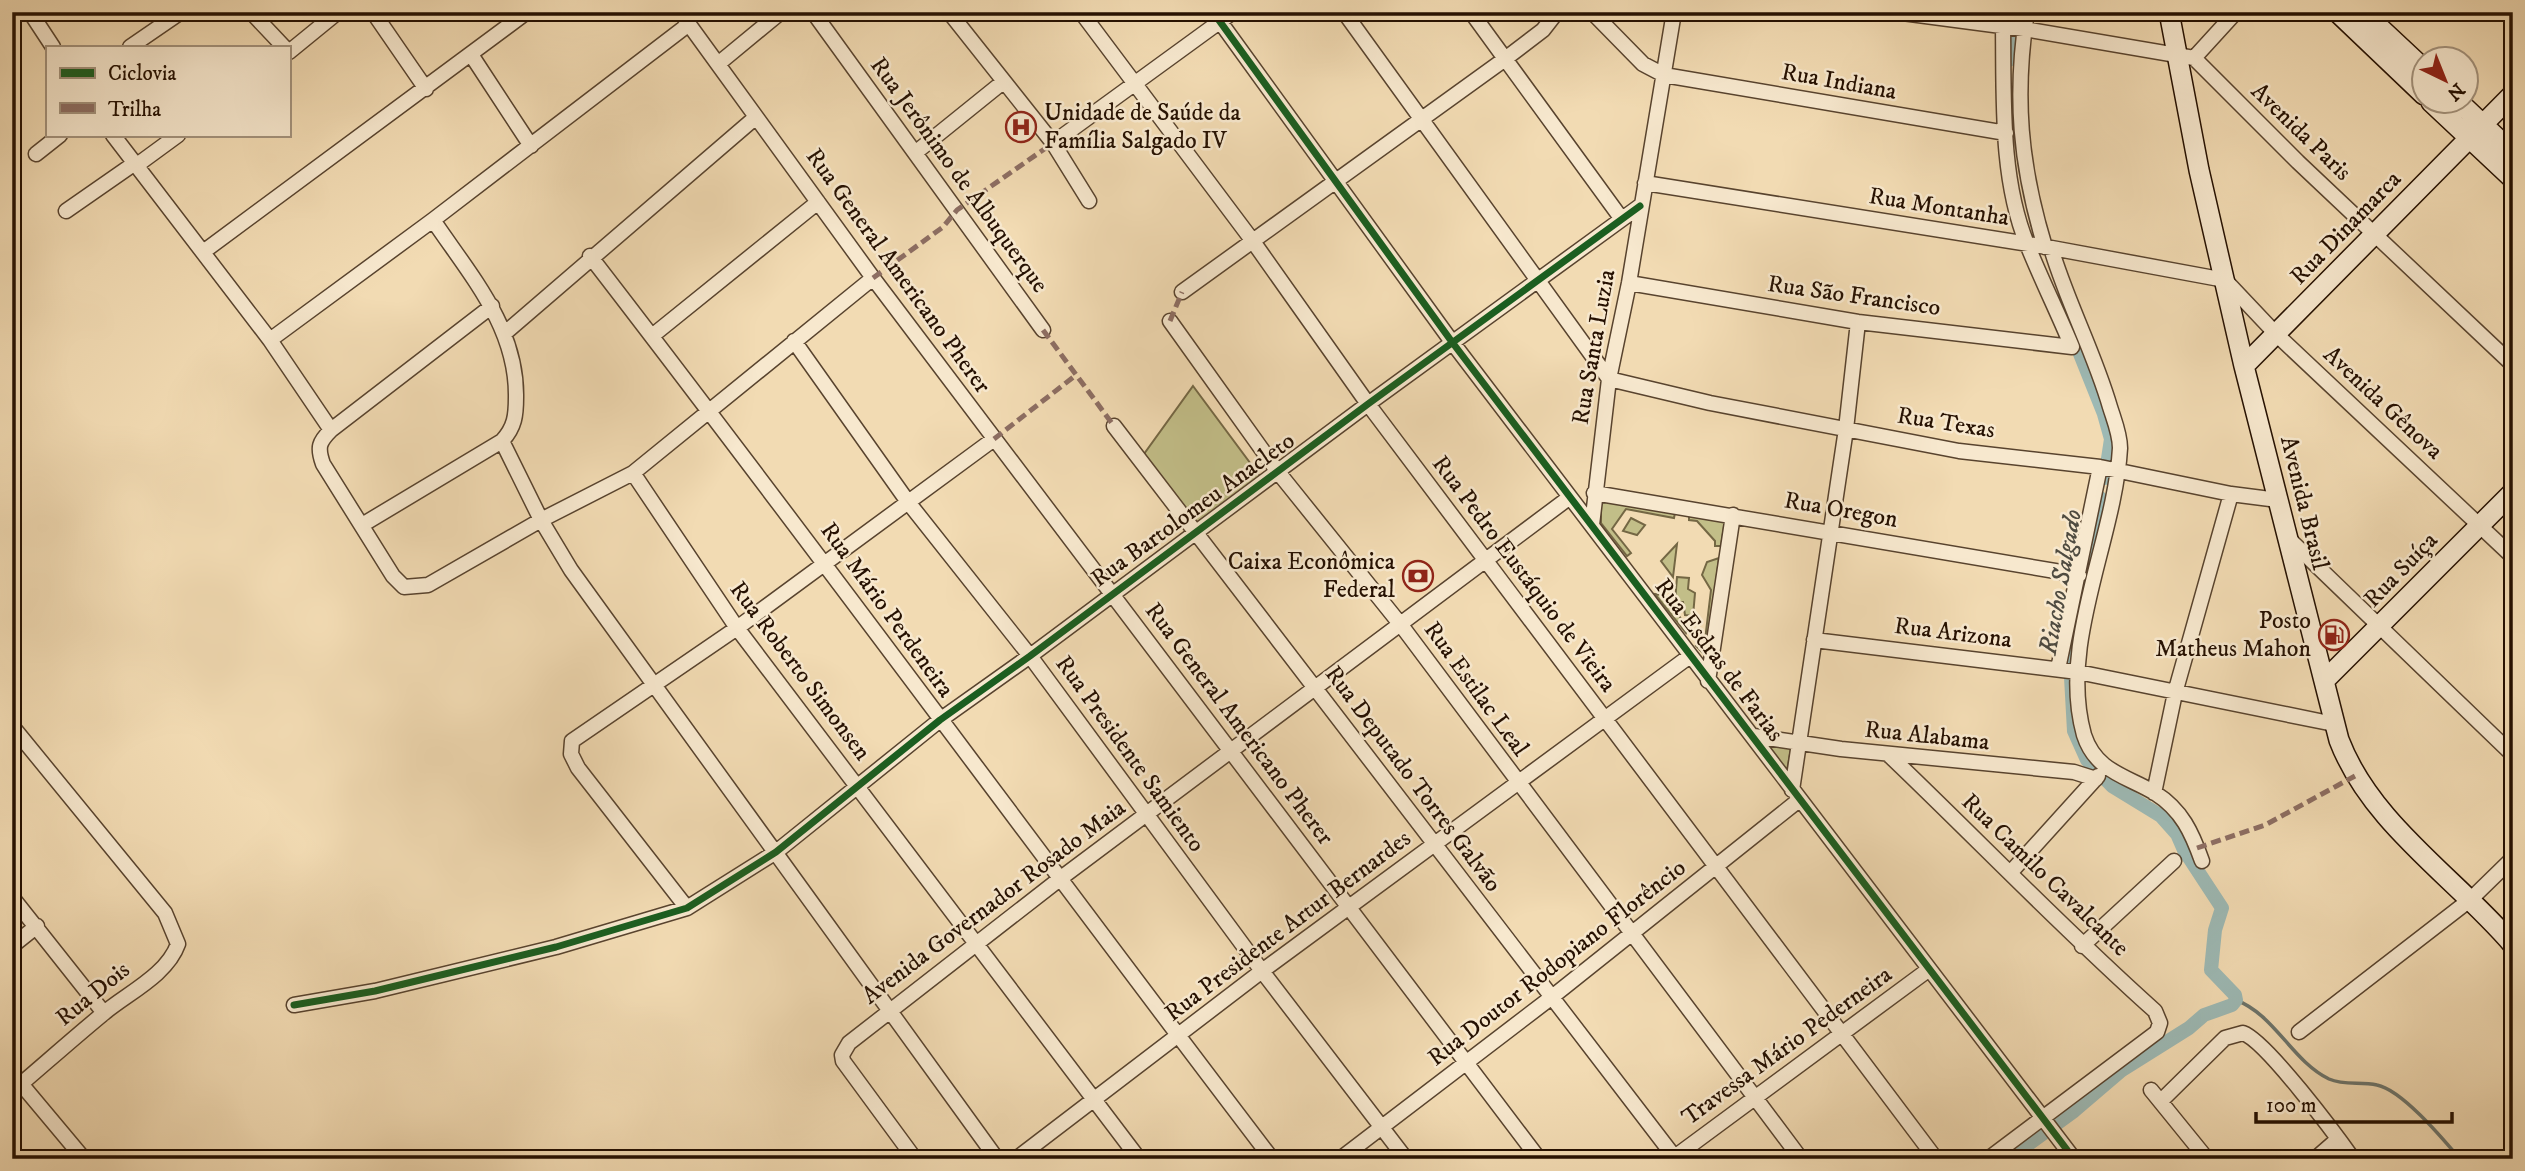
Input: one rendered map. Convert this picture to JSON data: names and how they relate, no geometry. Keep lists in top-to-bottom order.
{
  "streets": {
    "street": [
      "Rua Indiana",
      "Avenida Paris",
      "Rua Jerônimo de Albuquerque",
      "Rua Montanha",
      "Rua Dinamarca",
      "Rua General Americano Pherer",
      "Rua São Francisco",
      "Rua Santa Luzia",
      "Avenida Gênova",
      "Rua Texas",
      "Avenida Brasil",
      "Rua Bartolomeu Anacleto",
      "Rua Oregon",
      "Rua Suíça",
      "Rua Pedro Eustáquio de Vieira",
      "Rua Mário Perdeneira",
      "Rua Arizona",
      "Rua Esdras de Farias",
      "Rua Roberto Simonsen",
      "Rua Estilac Leal",
      "Rua Alabama",
      "Rua Presidente Samiento",
      "Rua Deputado Torres Galvão",
      "Rua Camilo Cavalcante",
      "Avenida Governador Rosado Maia",
      "Rua Presidente Artur Bernardes",
      "Rua Doutor Rodopiano Florêncio",
      "Rua Dois",
      "Travessa Mário Pederneira"
    ]
  },
  "crossings": [
    ["Rua Indiana", "Rua Santa Luzia"],
    ["Avenida Paris", "Rua Dinamarca"],
    ["Avenida Paris", "Avenida Brasil"],
    ["Rua Montanha", "Rua São Francisco"],
    ["Rua Montanha", "Rua Santa Luzia"],
    ["Rua Montanha", "Avenida Gênova"],
    ["Rua Montanha", "Avenida Brasil"],
    ["Rua Dinamarca", "Avenida Gênova"],
    ["Rua Dinamarca", "Avenida Brasil"],
    ["Rua General Americano Pherer", "Rua Bartolomeu Anacleto"],
    ["Rua General Americano Pherer", "Avenida Governador Rosado Maia"],
    ["Rua General Americano Pherer", "Rua Presidente Artur Bernardes"],
    ["Rua General Americano Pherer", "Rua Doutor Rodopiano Florêncio"],
    ["Rua São Francisco", "Rua Santa Luzia"],
    ["Rua Santa Luzia", "Rua Texas"],
    ["Rua Santa Luzia", "Rua Bartolomeu Anacleto"],
    ["Rua Santa Luzia", "Rua Oregon"],
    ["Rua Santa Luzia", "Rua Esdras de Farias"],
    ["Avenida Gênova", "Avenida Brasil"],
    ["Avenida Gênova", "Rua Suíça"],
    ["Rua Texas", "Avenida Brasil"],
    ["Avenida Brasil", "Rua Suíça"],
    ["Avenida Brasil", "Rua Arizona"],
    ["Rua Bartolomeu Anacleto", "Rua Pedro Eustáquio de Vieira"],
    ["Rua Bartolomeu Anacleto", "Rua Mário Perdeneira"],
    ["Rua Bartolomeu Anacleto", "Rua Esdras de Farias"],
    ["Rua Bartolomeu Anacleto", "Rua Roberto Simonsen"],
    ["Rua Bartolomeu Anacleto", "Rua Estilac Leal"],
    ["Rua Bartolomeu Anacleto", "Rua Presidente Samiento"],
    ["Rua Bartolomeu Anacleto", "Rua Deputado Torres Galvão"],
    ["Rua Pedro Eustáquio de Vieira", "Avenida Governador Rosado Maia"],
    ["Rua Pedro Eustáquio de Vieira", "Rua Presidente Artur Bernardes"],
    ["Rua Pedro Eustáquio de Vieira", "Rua Doutor Rodopiano Florêncio"],
    ["Rua Pedro Eustáquio de Vieira", "Travessa Mário Pederneira"],
    ["Rua Mário Perdeneira", "Avenida Governador Rosado Maia"],
    ["Rua Mário Perdeneira", "Rua Presidente Artur Bernardes"],
    ["Rua Esdras de Farias", "Rua Alabama"],
    ["Rua Esdras de Farias", "Rua Camilo Cavalcante"],
    ["Rua Esdras de Farias", "Avenida Governador Rosado Maia"],
    ["Rua Esdras de Farias", "Rua Presidente Artur Bernardes"],
    ["Rua Esdras de Farias", "Rua Doutor Rodopiano Florêncio"],
    ["Rua Esdras de Farias", "Travessa Mário Pederneira"],
    ["Rua Roberto Simonsen", "Avenida Governador Rosado Maia"],
    ["Rua Roberto Simonsen", "Rua Presidente Artur Bernardes"],
    ["Rua Estilac Leal", "Avenida Governador Rosado Maia"],
    ["Rua Estilac Leal", "Rua Presidente Artur Bernardes"],
    ["Rua Estilac Leal", "Rua Doutor Rodopiano Florêncio"],
    ["Rua Estilac Leal", "Travessa Mário Pederneira"],
    ["Rua Alabama", "Rua Camilo Cavalcante"],
    ["Rua Presidente Samiento", "Avenida Governador Rosado Maia"],
    ["Rua Presidente Samiento", "Rua Presidente Artur Bernardes"],
    ["Rua Presidente Samiento", "Rua Doutor Rodopiano Florêncio"],
    ["Rua Deputado Torres Galvão", "Avenida Governador Rosado Maia"],
    ["Rua Deputado Torres Galvão", "Rua Presidente Artur Bernardes"],
    ["Rua Deputado Torres Galvão", "Rua Doutor Rodopiano Florêncio"],
    ["Rua Deputado Torres Galvão", "Travessa Mário Pederneira"]
  ],
  "water": ["Riacho Salgado"],
  "places": {
    "hospital": ["Unidade de Saúde da Família Salgado IV"],
    "bank": ["Caixa Econômica Federal"],
    "fuel station": ["Posto Matheus Mahon"]
  },
  "legend": ["Ciclovia", "Trilha"],
  "scale_bar": "100 m",
  "north": "bottom right"
}
